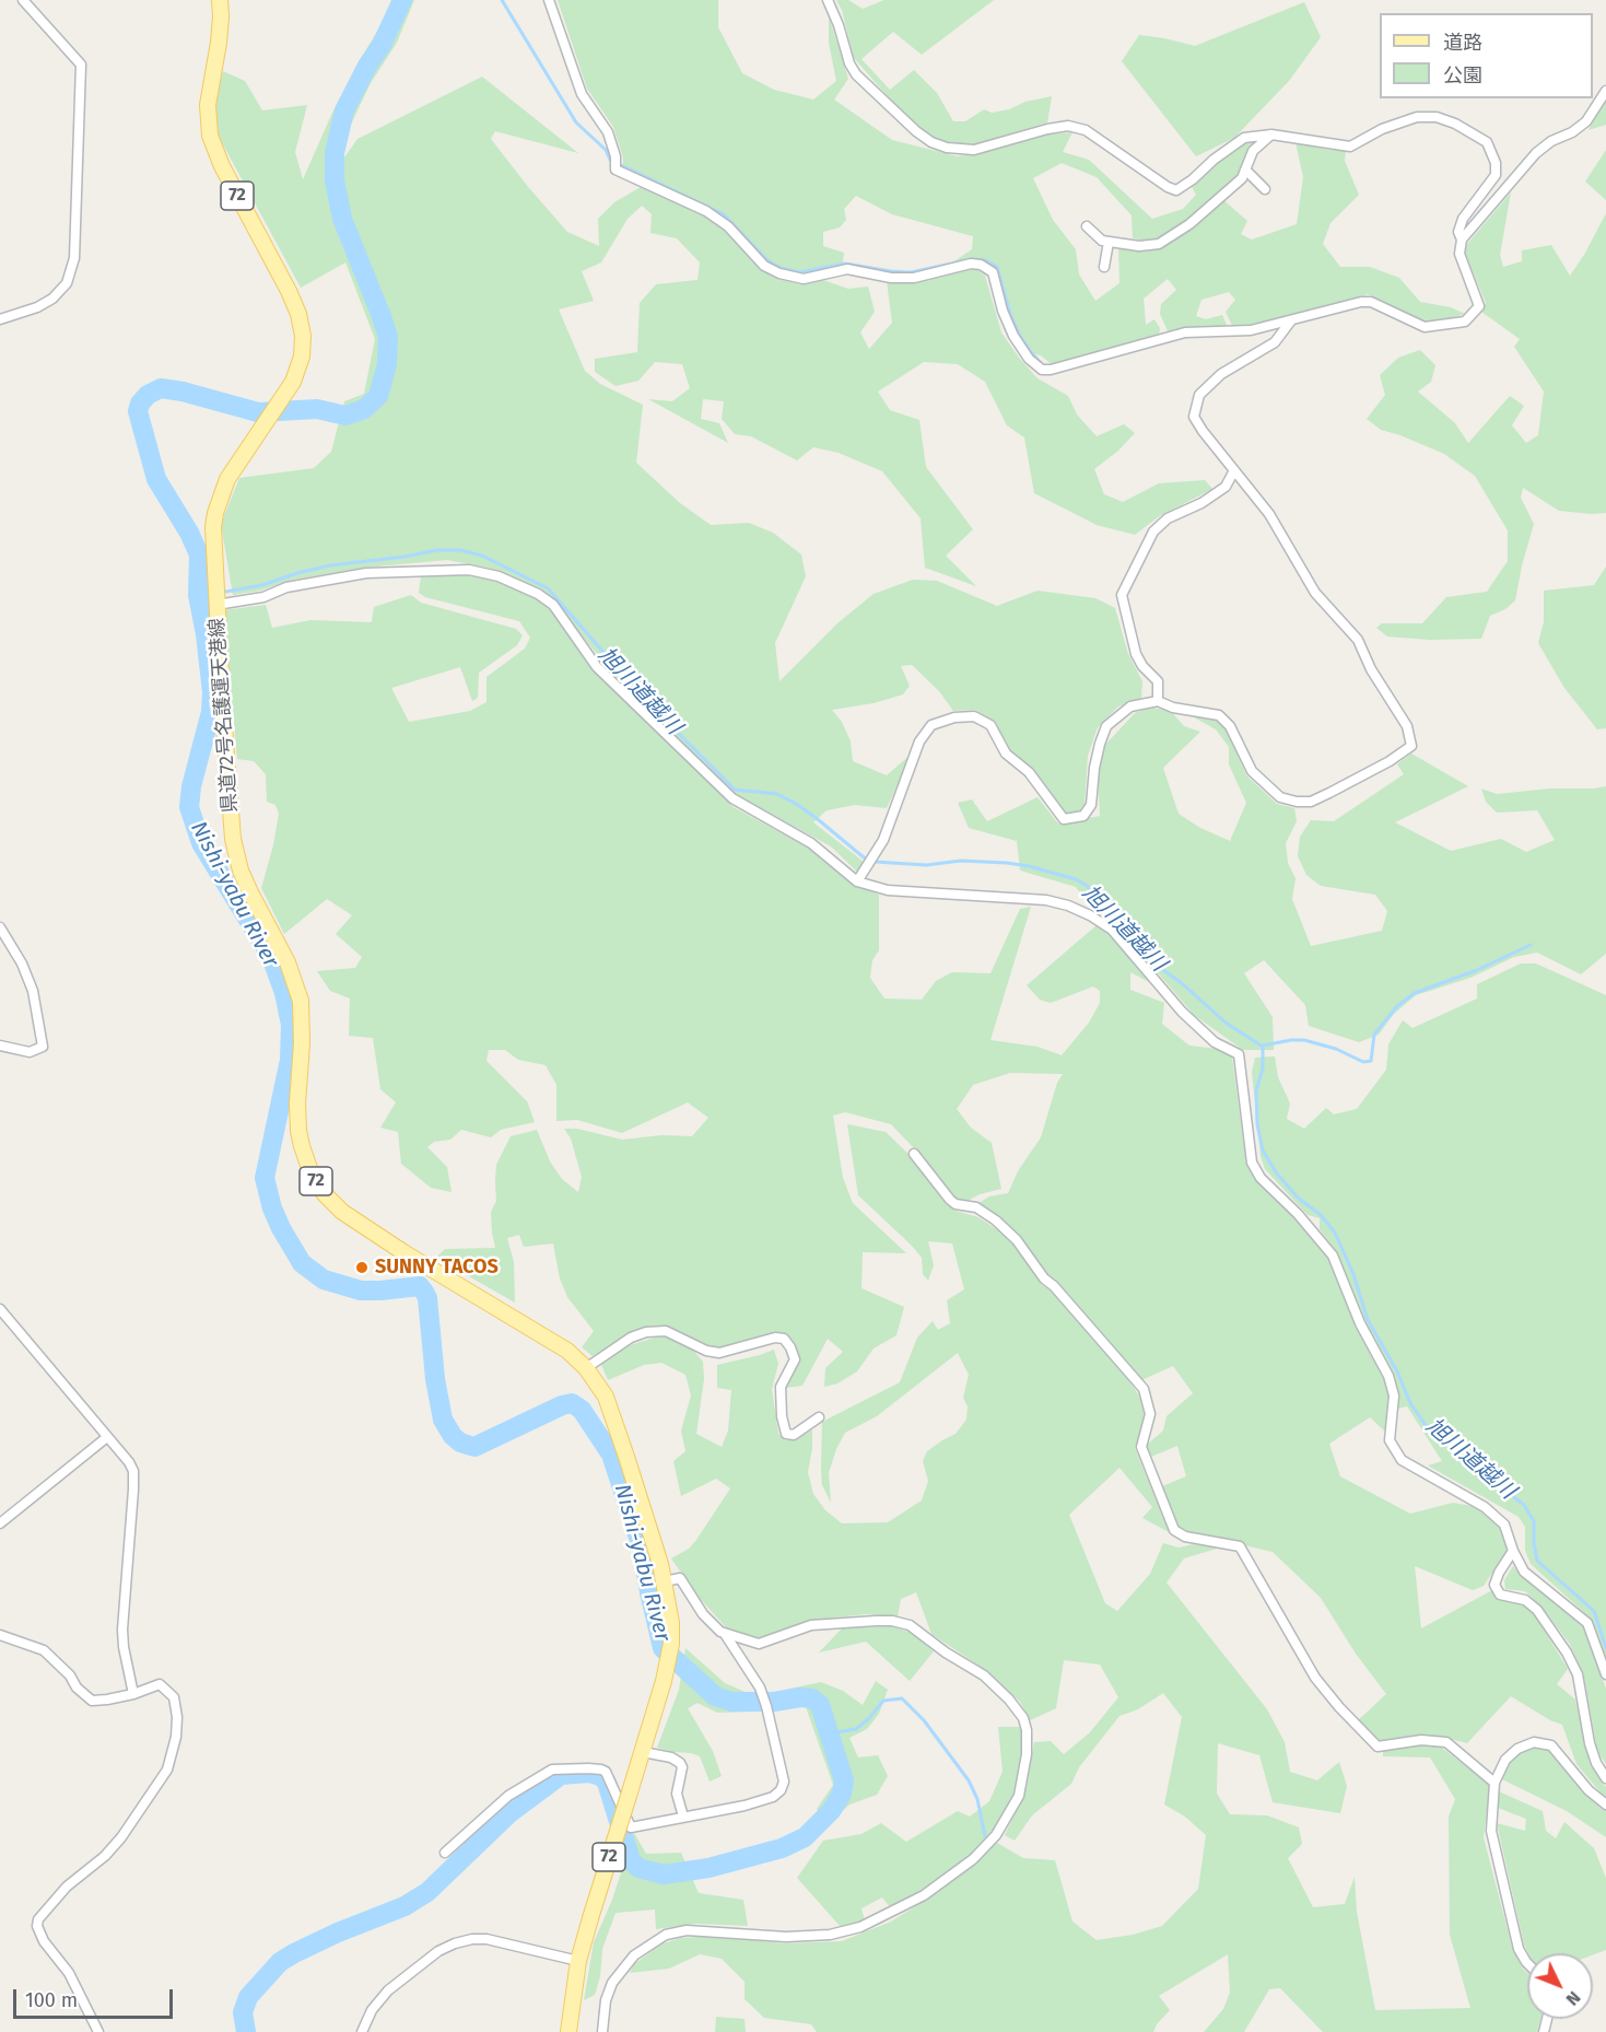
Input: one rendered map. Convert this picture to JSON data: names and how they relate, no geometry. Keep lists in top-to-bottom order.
{
  "streets": {
    "main road": ["72", "県道72号名護運天港線"]
  },
  "water": ["旭川道越川", "Nishi-yabu River"],
  "places": ["SUNNY TACOS"],
  "legend": ["道路", "公園"],
  "scale_bar": "100 m",
  "north": "bottom right"
}
